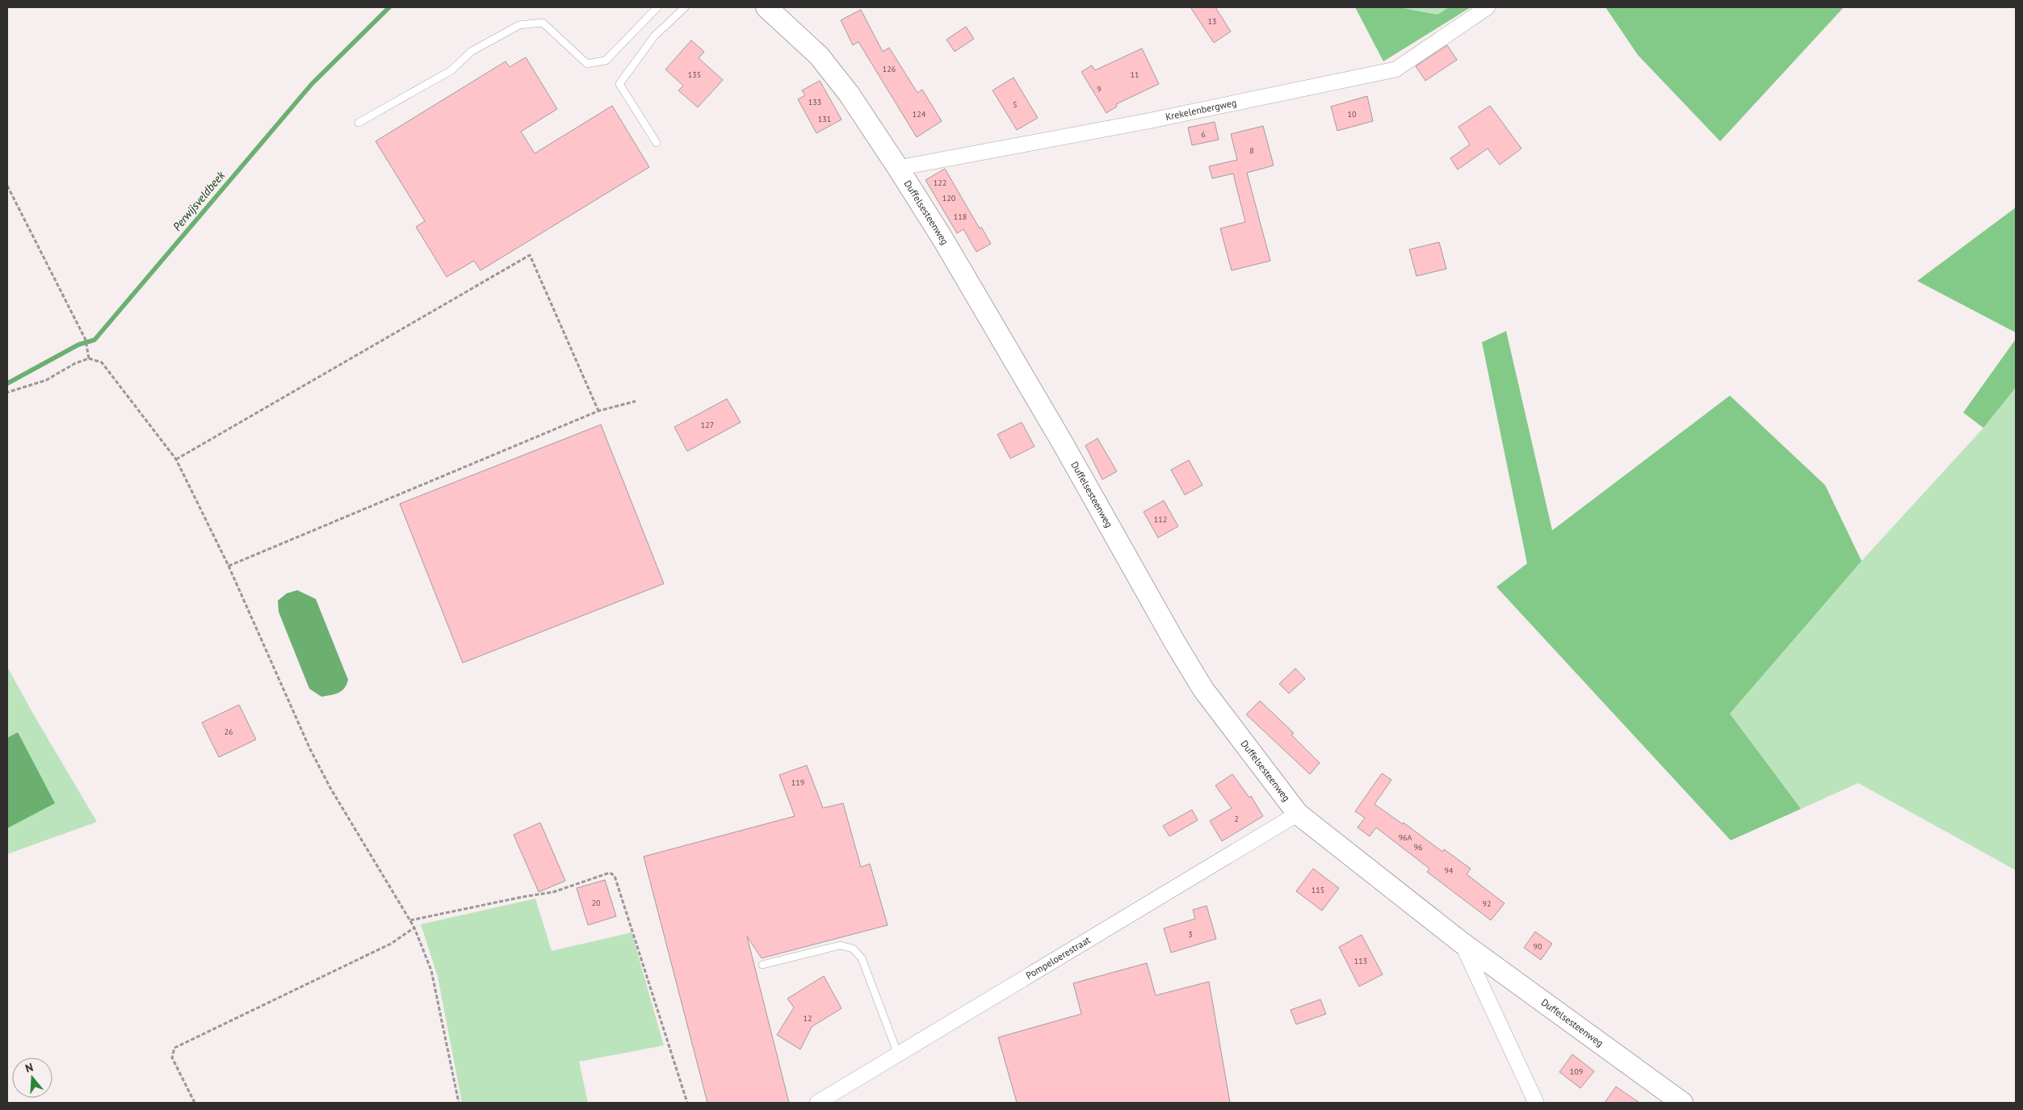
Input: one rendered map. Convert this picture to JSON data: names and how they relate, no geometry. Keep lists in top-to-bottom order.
{
  "streets": {
    "street": ["Krekelenbergweg", "Duffelsesteenweg", "Pompeloerestraat"]
  },
  "crossings": [
    ["Krekelenbergweg", "Duffelsesteenweg"],
    ["Duffelsesteenweg", "Pompeloerestraat"]
  ],
  "water": ["Perwijsveldbeek"],
  "house_numbers": [
    "13",
    "126",
    "135",
    "11",
    "9",
    "133",
    "5",
    "124",
    "10",
    "131",
    "6",
    "8",
    "122",
    "120",
    "118",
    "127",
    "112",
    "26",
    "119",
    "2",
    "96A",
    "96",
    "94",
    "115",
    "20",
    "92",
    "3",
    "90",
    "113",
    "12",
    "109"
  ],
  "north": "top"
}
